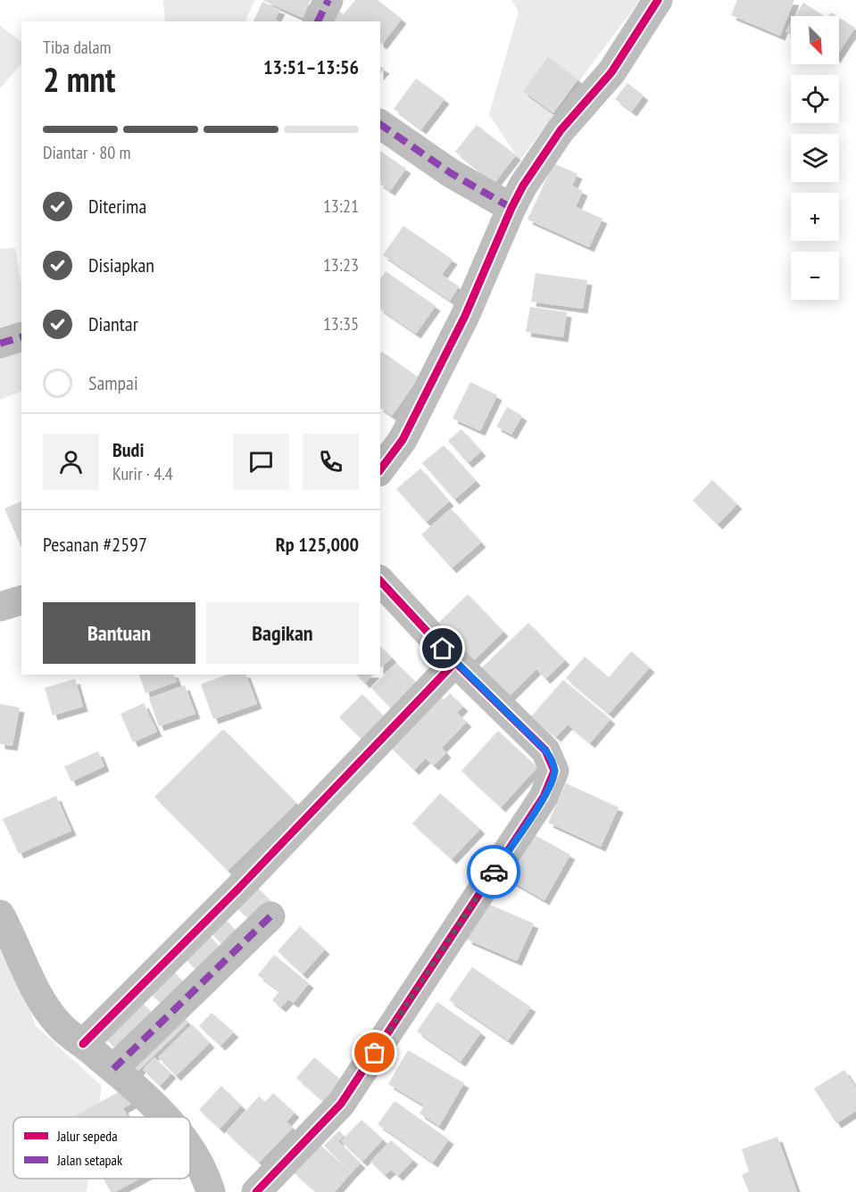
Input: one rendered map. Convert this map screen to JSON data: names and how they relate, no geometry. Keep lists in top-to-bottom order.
{
  "legend": ["Jalur sepeda", "Jalan setapak"],
  "north": "bottom right",
  "page": {
    "map_buttons": ["+", "−"],
    "heading": ["2 mnt", "Tiba dalam", "13:51–13:56"],
    "panel": [
      "Budi",
      "Kurir · 4.4",
      "Pesanan #2597",
      "Rp 125,000"
    ],
    "bar": "Diantar · 80 m",
    "list": [
      ["Diterima", "13:21"],
      ["Disiapkan", "13:23"],
      ["Diantar", "13:35"],
      "Sampai"
    ],
    "buttons": ["Bantuan", "Bagikan"]
  }
}
